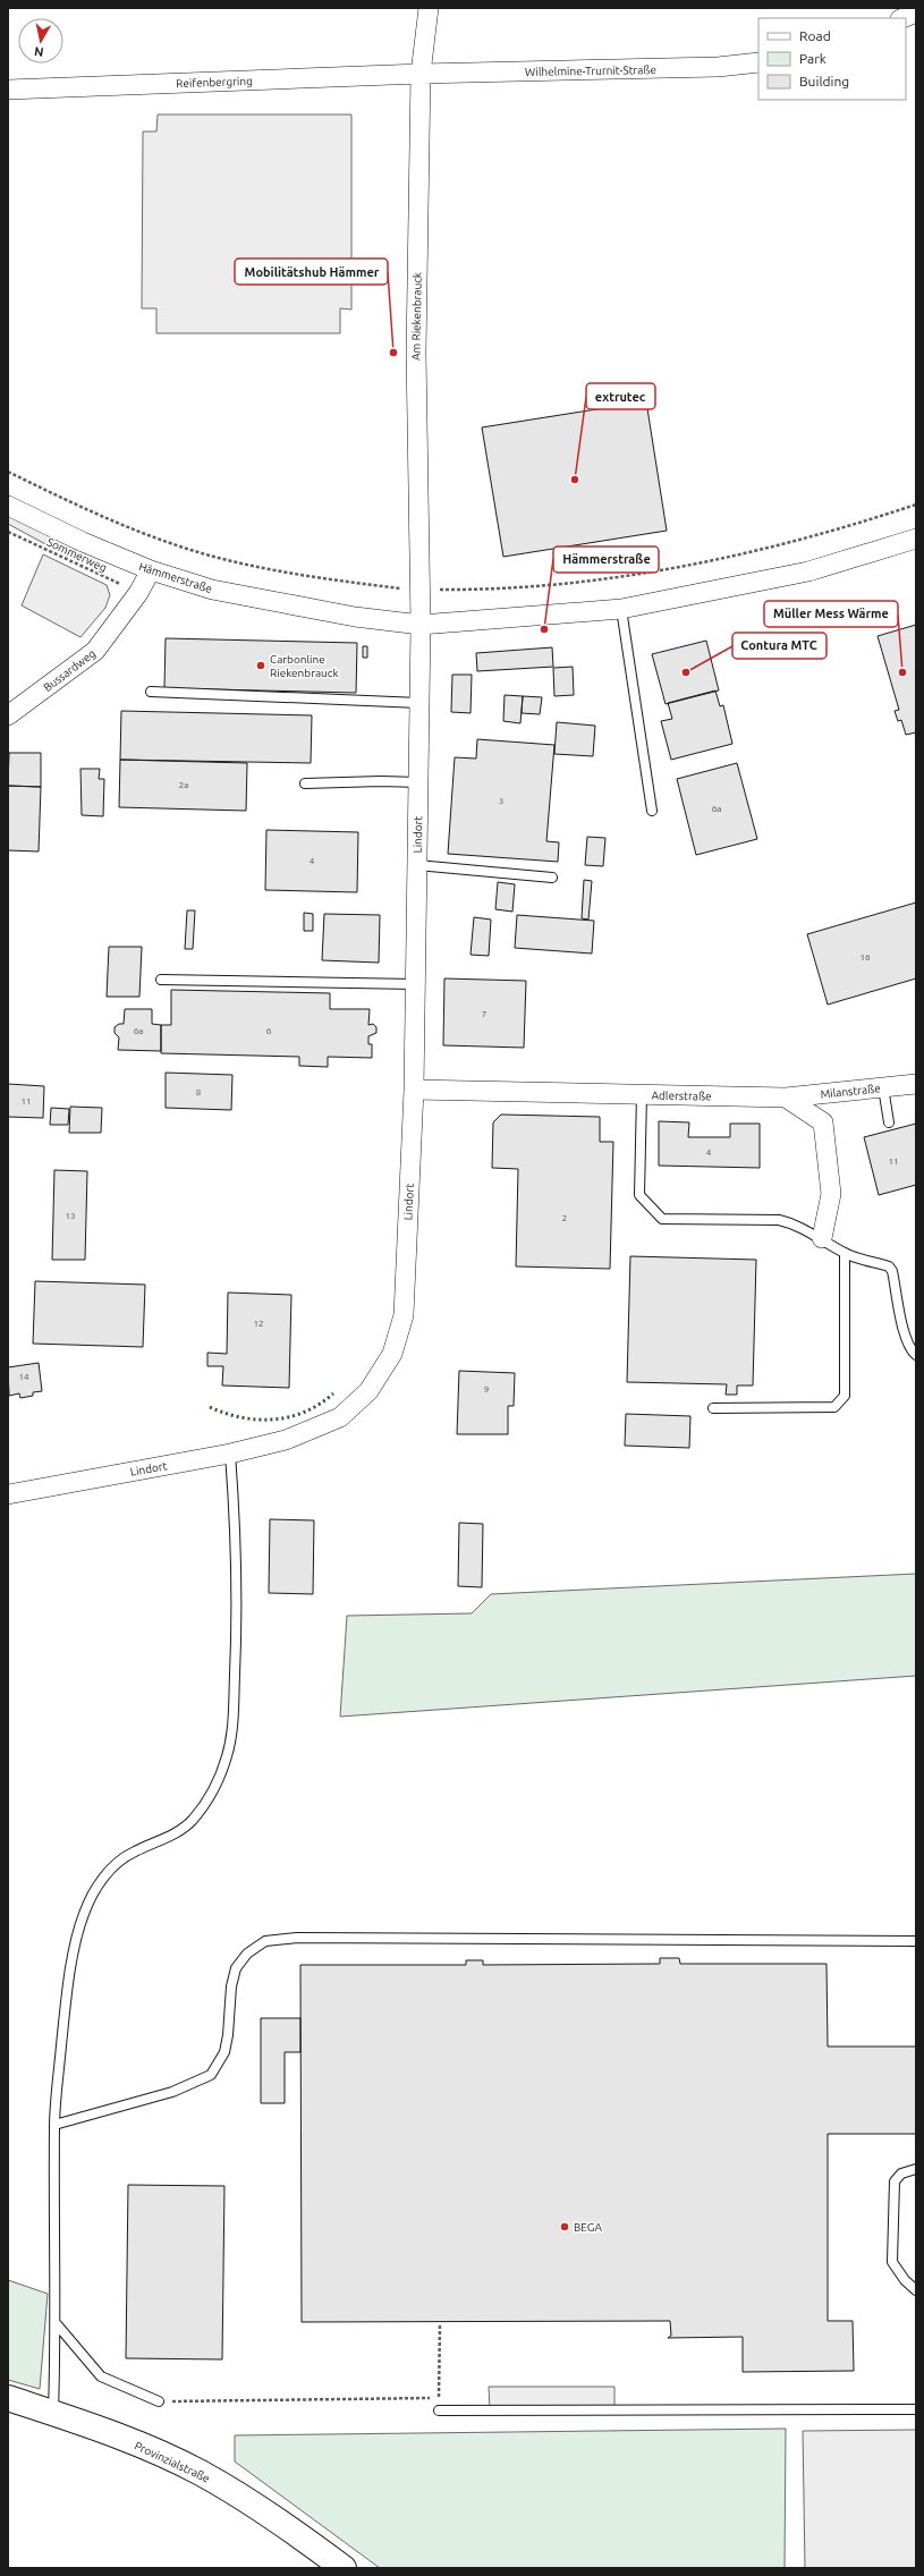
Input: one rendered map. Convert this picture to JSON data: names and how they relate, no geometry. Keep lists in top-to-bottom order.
{
  "streets": {
    "main road": ["Provinzialstraße"],
    "street": [
      "Wilhelmine-Trurnit-Straße",
      "Reifenbergring",
      "Am Riekenbrauck",
      "Hämmerstraße",
      "Bussardweg",
      "Lindort",
      "Milanstraße",
      "Adlerstraße"
    ],
    "path": ["Sommerweg"]
  },
  "crossings": [
    ["Wilhelmine-Trurnit-Straße", "Reifenbergring"],
    ["Wilhelmine-Trurnit-Straße", "Am Riekenbrauck"],
    ["Reifenbergring", "Am Riekenbrauck"],
    ["Am Riekenbrauck", "Hämmerstraße"],
    ["Am Riekenbrauck", "Lindort"],
    ["Sommerweg", "Bussardweg"],
    ["Hämmerstraße", "Bussardweg"],
    ["Hämmerstraße", "Lindort"],
    ["Lindort", "Adlerstraße"],
    ["Milanstraße", "Adlerstraße"]
  ],
  "places": [
    "Mobilitätshub Hämmer",
    "extrutec",
    "Hämmerstraße",
    "Carbonline Riekenbrauck",
    "Contura MTC",
    "Müller Mess Wärme",
    "BEGA"
  ],
  "house_numbers": [
    "2a",
    "3",
    "6a",
    "4",
    "16",
    "7",
    "6a",
    "6",
    "8",
    "11",
    "4",
    "11",
    "13",
    "2",
    "12",
    "14",
    "9"
  ],
  "legend": ["Road", "Park", "Building"],
  "north": "bottom"
}
